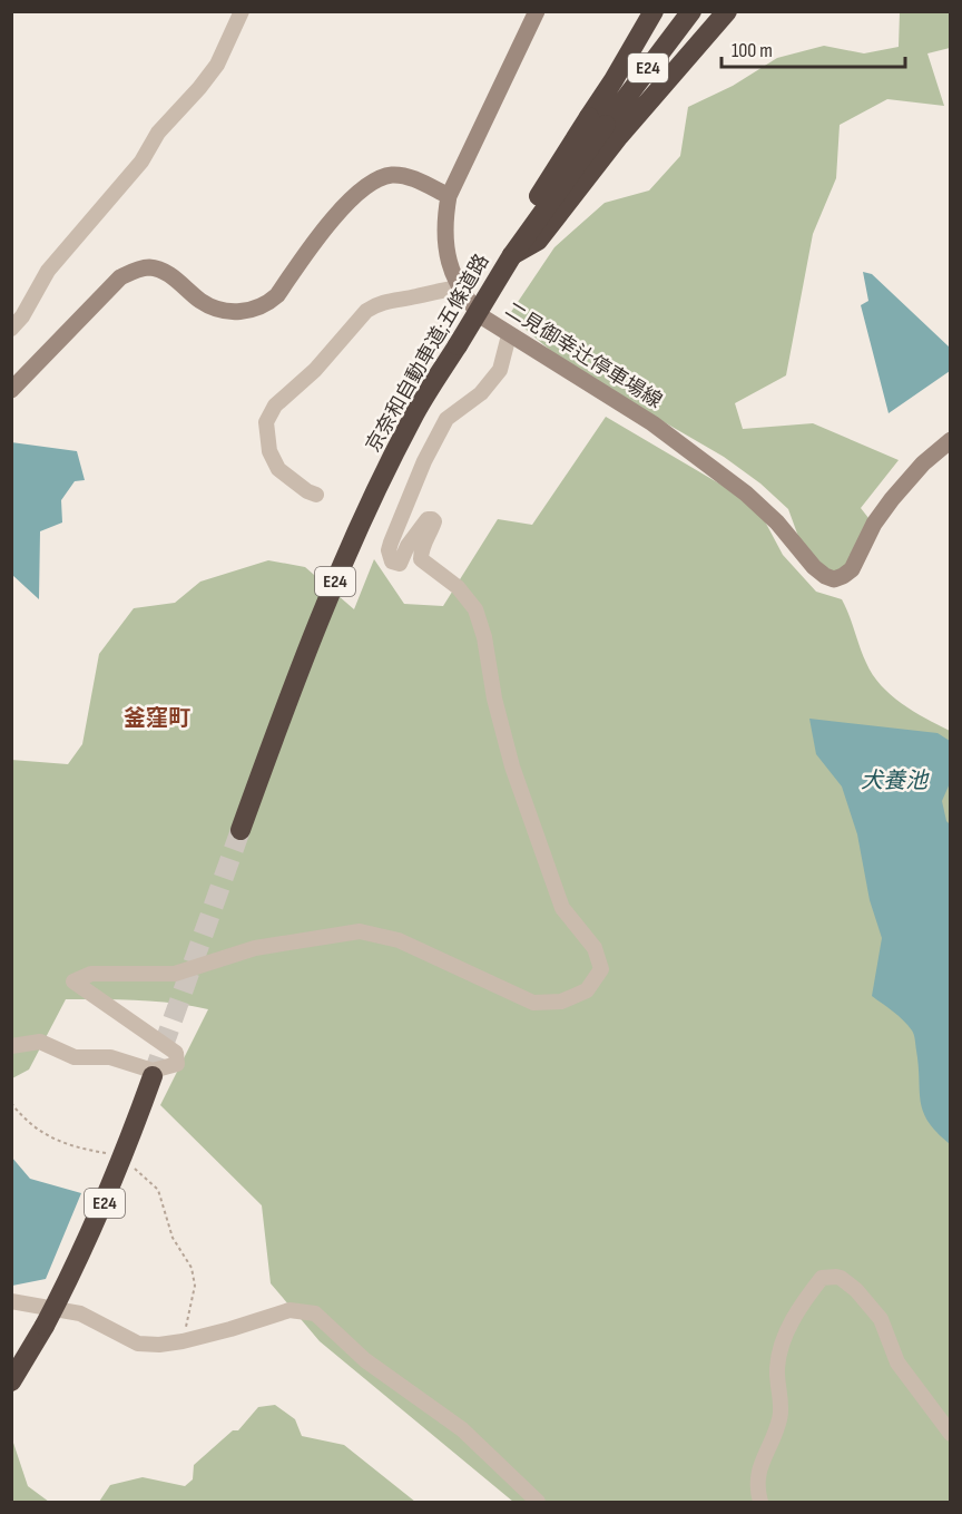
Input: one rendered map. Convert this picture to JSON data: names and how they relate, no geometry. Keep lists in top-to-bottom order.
{
  "streets": {
    "highway": ["E24", "京奈和自動車道;五條道路"],
    "main road": ["二見御幸辻停車場線"]
  },
  "districts": ["釜窪町"],
  "water": ["犬養池"],
  "scale_bar": "100 m"
}
